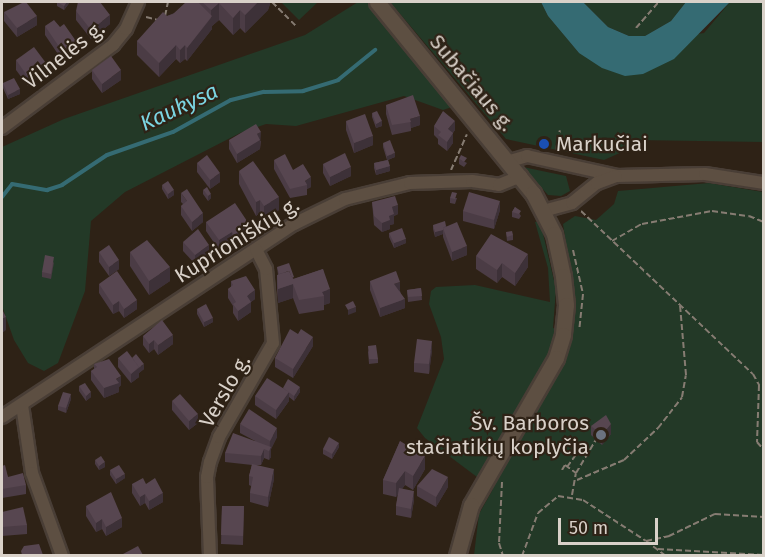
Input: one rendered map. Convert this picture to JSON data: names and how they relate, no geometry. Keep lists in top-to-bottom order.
{
  "streets": {
    "street": [
      "Vilnelės g.",
      "Subačiaus g.",
      "Kuprioniškių g.",
      "Verslo g."
    ]
  },
  "crossings": [
    ["Subačiaus g.", "Kuprioniškių g."],
    ["Kuprioniškių g.", "Verslo g."]
  ],
  "water": ["Kaukysa"],
  "places": ["Markučiai", "Šv. Barboros stačiatikių koplyčia"],
  "scale_bar": "50 m"
}
